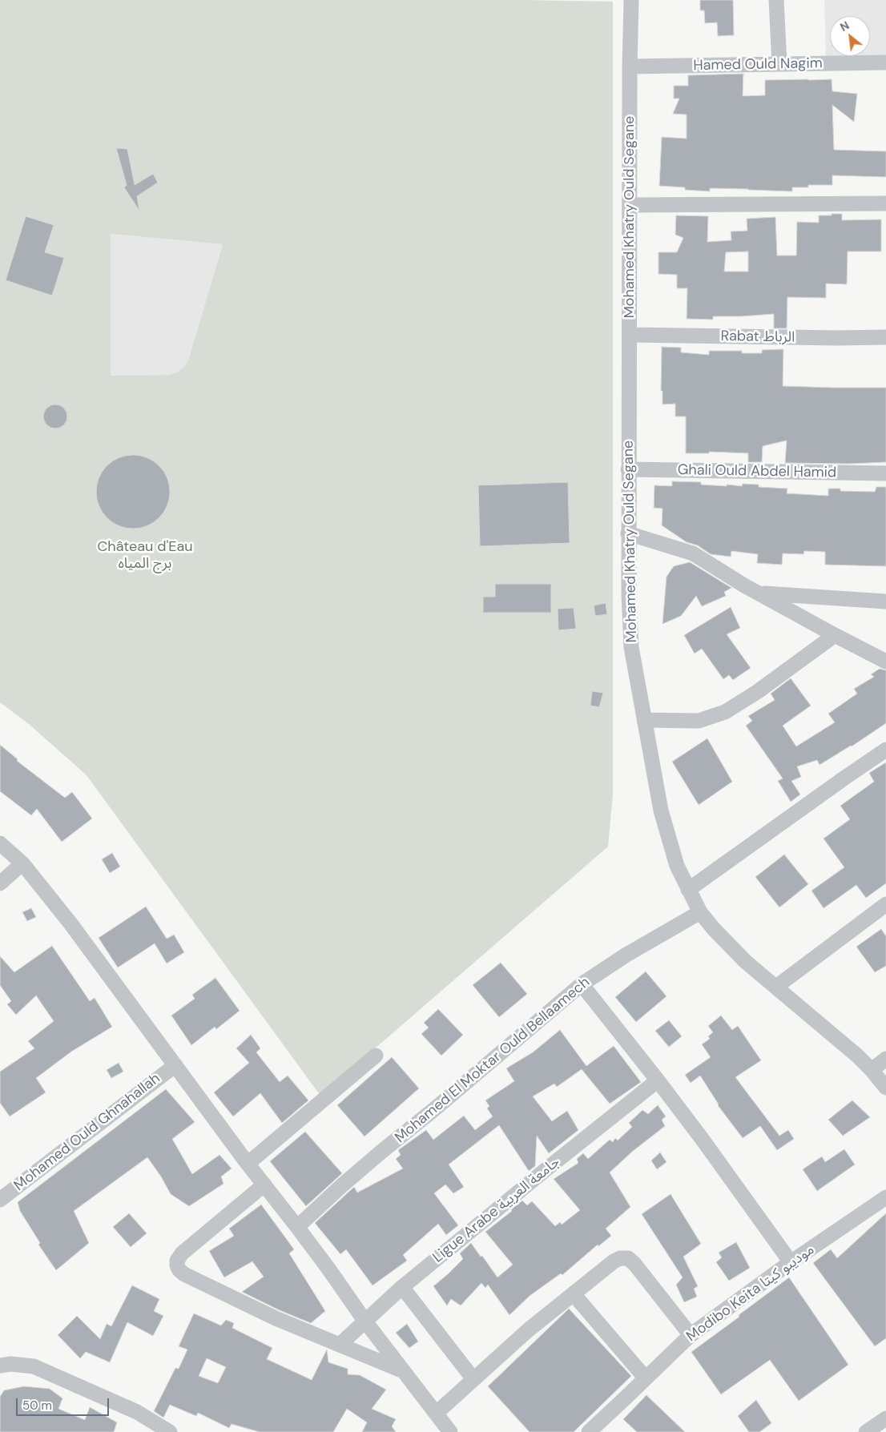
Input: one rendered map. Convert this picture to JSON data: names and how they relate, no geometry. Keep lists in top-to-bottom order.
{
  "streets": {
    "street": [
      "Hamed Ould Nagim",
      "Mohamed Khatry Ould Segane",
      "Rabat الرباط",
      "Ghali Ould Abdel Hamid",
      "Mohamed El Moktar Ould Bellaamech",
      "Mohamed Ould Ghnahallah",
      "Ligue Arabe جامعة العربية",
      "Modibo Keita موديبو كيتا"
    ]
  },
  "crossings": [
    ["Hamed Ould Nagim", "Mohamed Khatry Ould Segane"],
    ["Mohamed Khatry Ould Segane", "Rabat الرباط"],
    ["Mohamed Khatry Ould Segane", "Ghali Ould Abdel Hamid"],
    ["Mohamed Khatry Ould Segane", "Mohamed El Moktar Ould Bellaamech"]
  ],
  "parks": ["Château d'Eau برج المياه"],
  "scale_bar": "50 m",
  "north": "top left"
}
